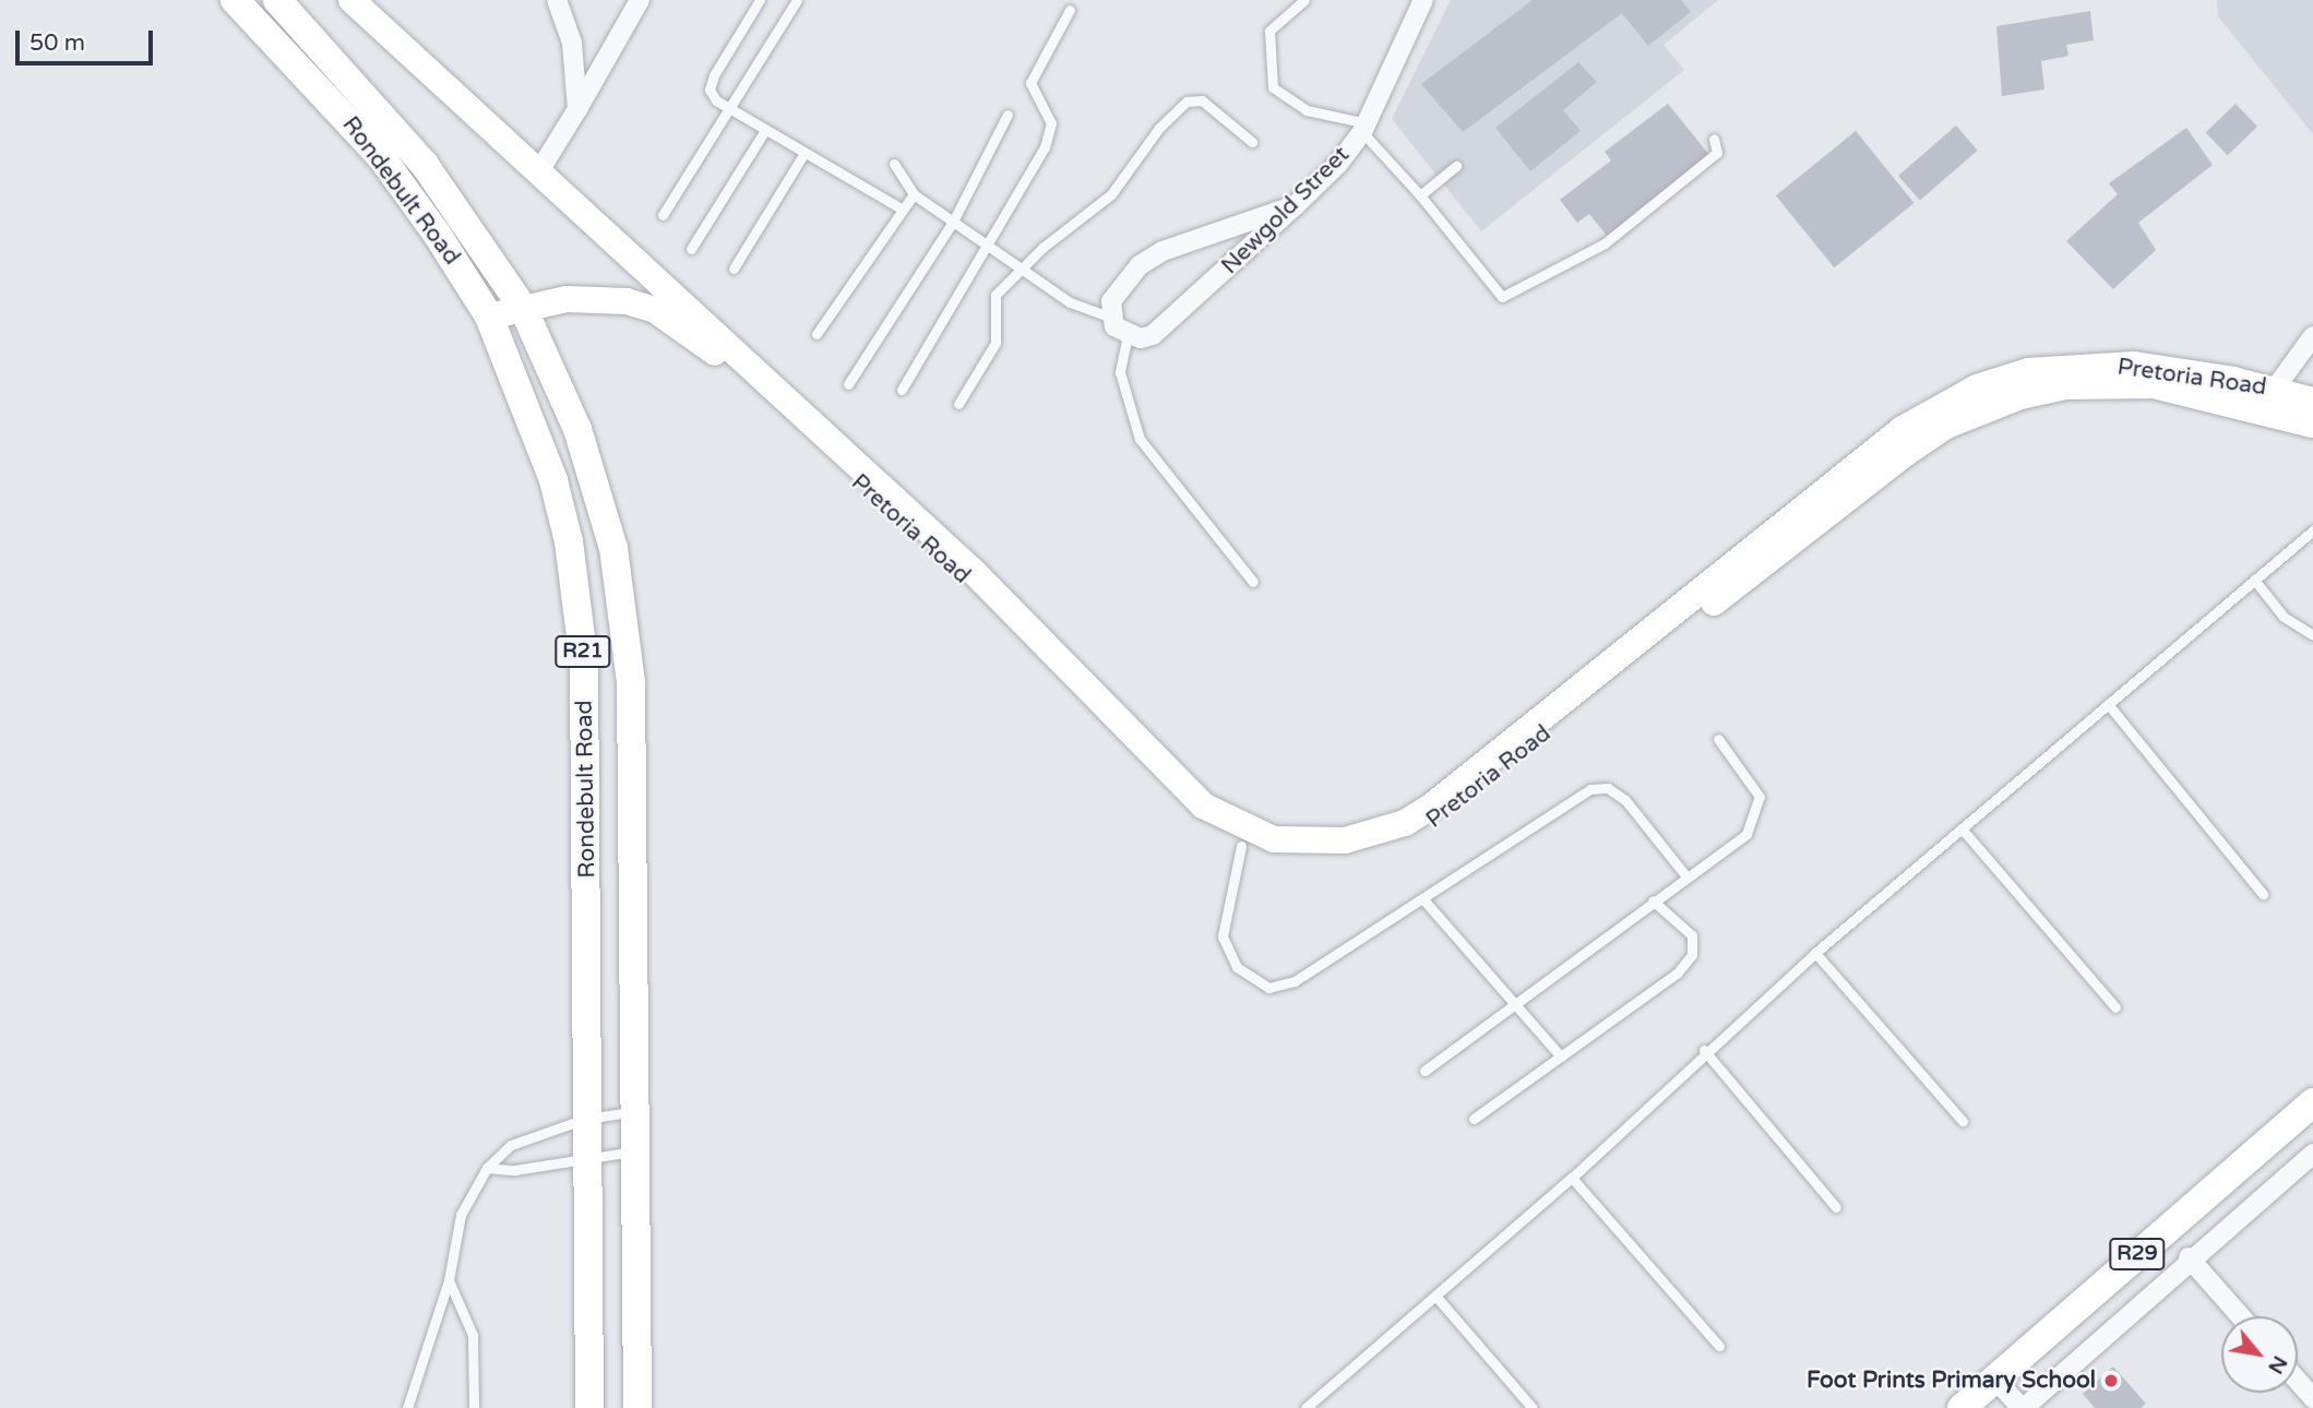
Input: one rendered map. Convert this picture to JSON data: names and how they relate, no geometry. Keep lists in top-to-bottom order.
{
  "streets": {
    "main road": ["Rondebult Road", "R21", "R29"],
    "street": ["Newgold Street", "Pretoria Road"]
  },
  "places": ["Foot Prints Primary School"],
  "scale_bar": "50 m",
  "north": "bottom right"
}
